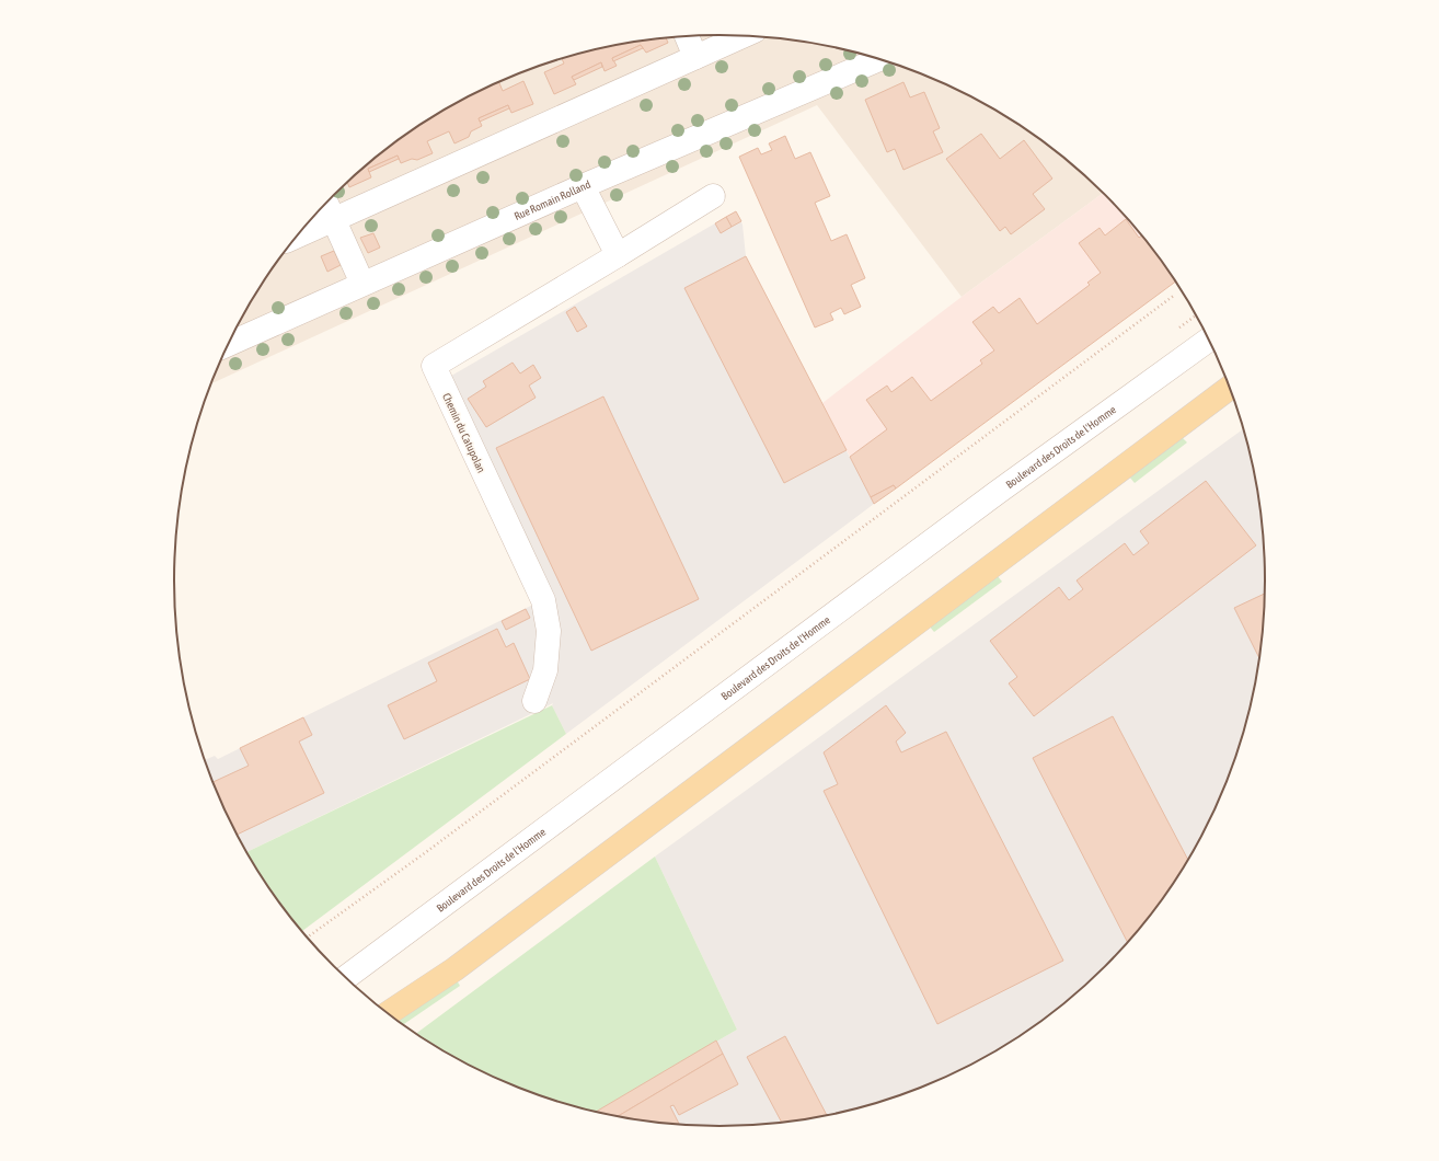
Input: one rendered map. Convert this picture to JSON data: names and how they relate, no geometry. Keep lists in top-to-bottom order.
{
  "streets": {
    "street": ["Rue Romain Rolland", "Chemin du Catupolan", "Boulevard des Droits de l'Homme"]
  }
}
